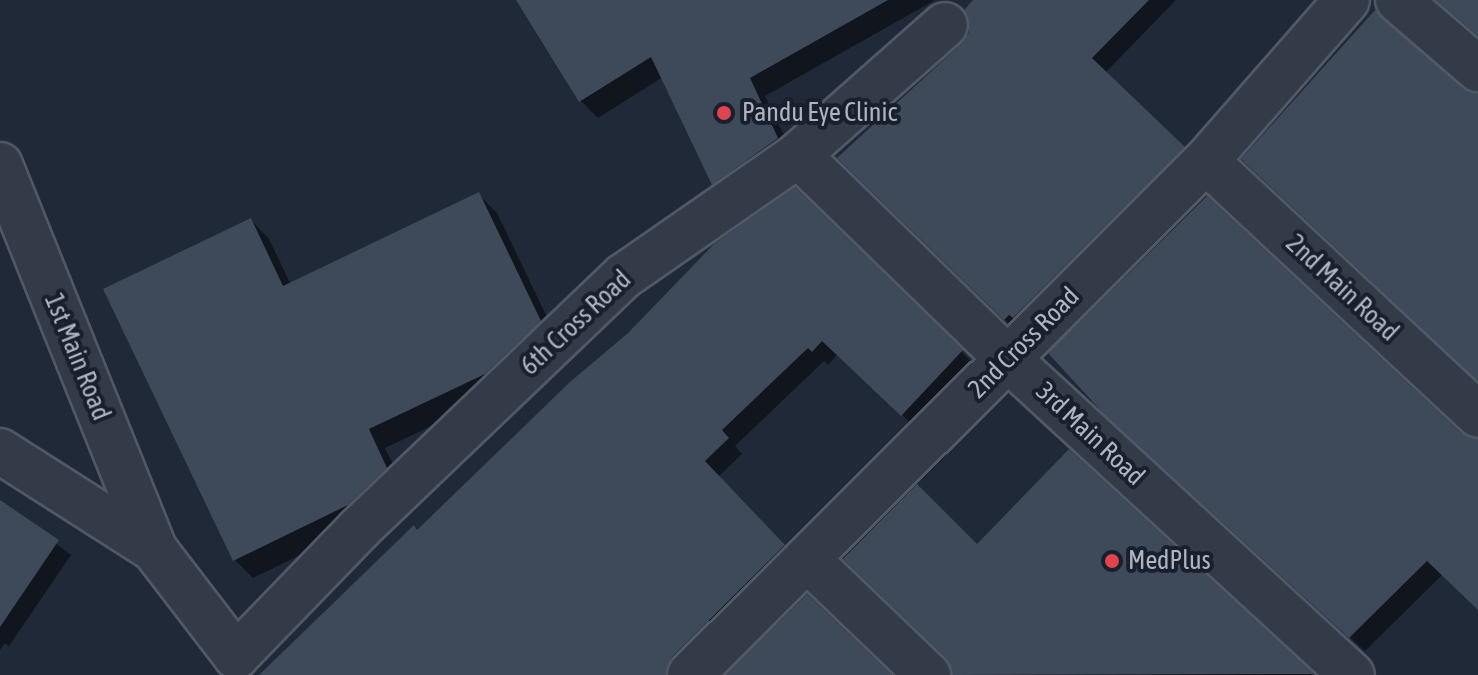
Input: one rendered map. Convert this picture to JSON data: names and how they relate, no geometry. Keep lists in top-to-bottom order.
{
  "streets": {
    "street": [
      "2nd Main Road",
      "6th Cross Road",
      "2nd Cross Road",
      "1st Main Road",
      "3rd Main Road"
    ]
  },
  "crossings": [
    ["2nd Main Road", "2nd Cross Road"],
    ["6th Cross Road", "1st Main Road"],
    ["6th Cross Road", "3rd Main Road"],
    ["2nd Cross Road", "3rd Main Road"]
  ],
  "places": ["Pandu Eye Clinic", "MedPlus"]
}
